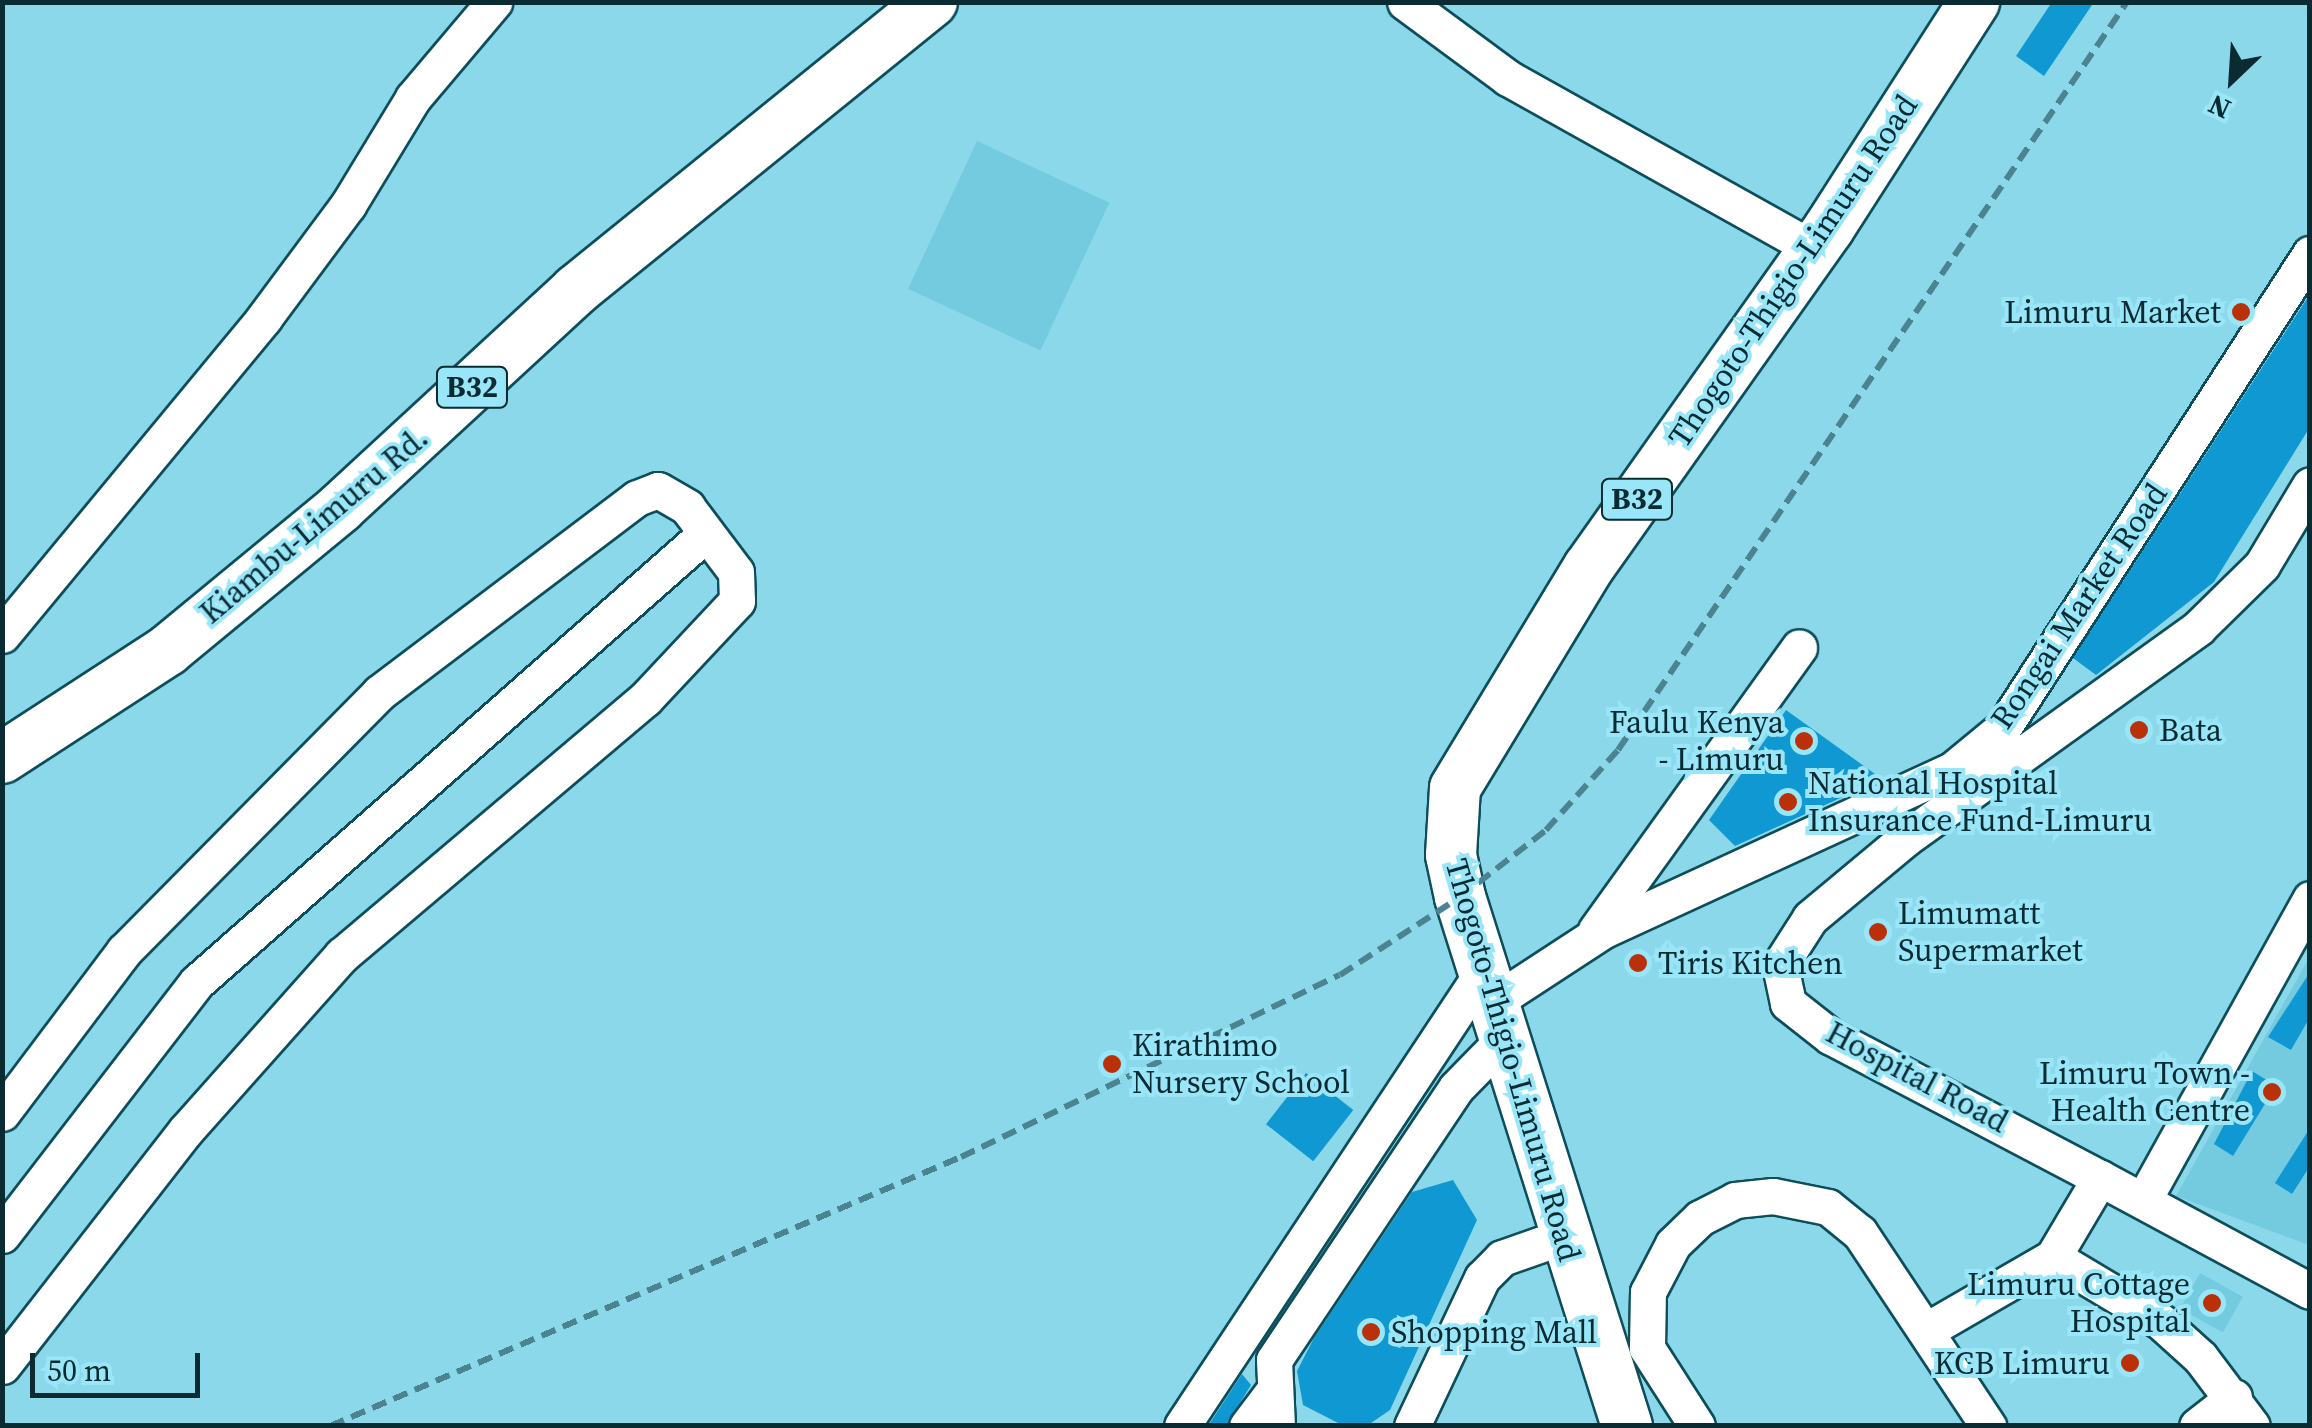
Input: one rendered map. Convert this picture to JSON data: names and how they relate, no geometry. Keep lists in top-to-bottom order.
{
  "streets": {
    "highway": ["Thogoto-Thigio-Limuru Road", "B32", "Kiambu-Limuru Rd."],
    "street": ["Rongai Market Road", "Hospital Road"]
  },
  "crossings": [
    ["Thogoto-Thigio-Limuru Road", "Rongai Market Road"],
    ["Rongai Market Road", "Hospital Road"]
  ],
  "places": [
    "Limuru Market",
    "Bata",
    "Faulu Kenya - Limuru",
    "National Hospital Insurance Fund-Limuru",
    "Limumatt Supermarket",
    "Tiris Kitchen",
    "Kirathimo Nursery School",
    "Limuru Town - Health Centre",
    "Limuru Cottage Hospital",
    "Shopping Mall",
    "KCB Limuru"
  ],
  "scale_bar": "50 m",
  "north": "bottom left"
}
